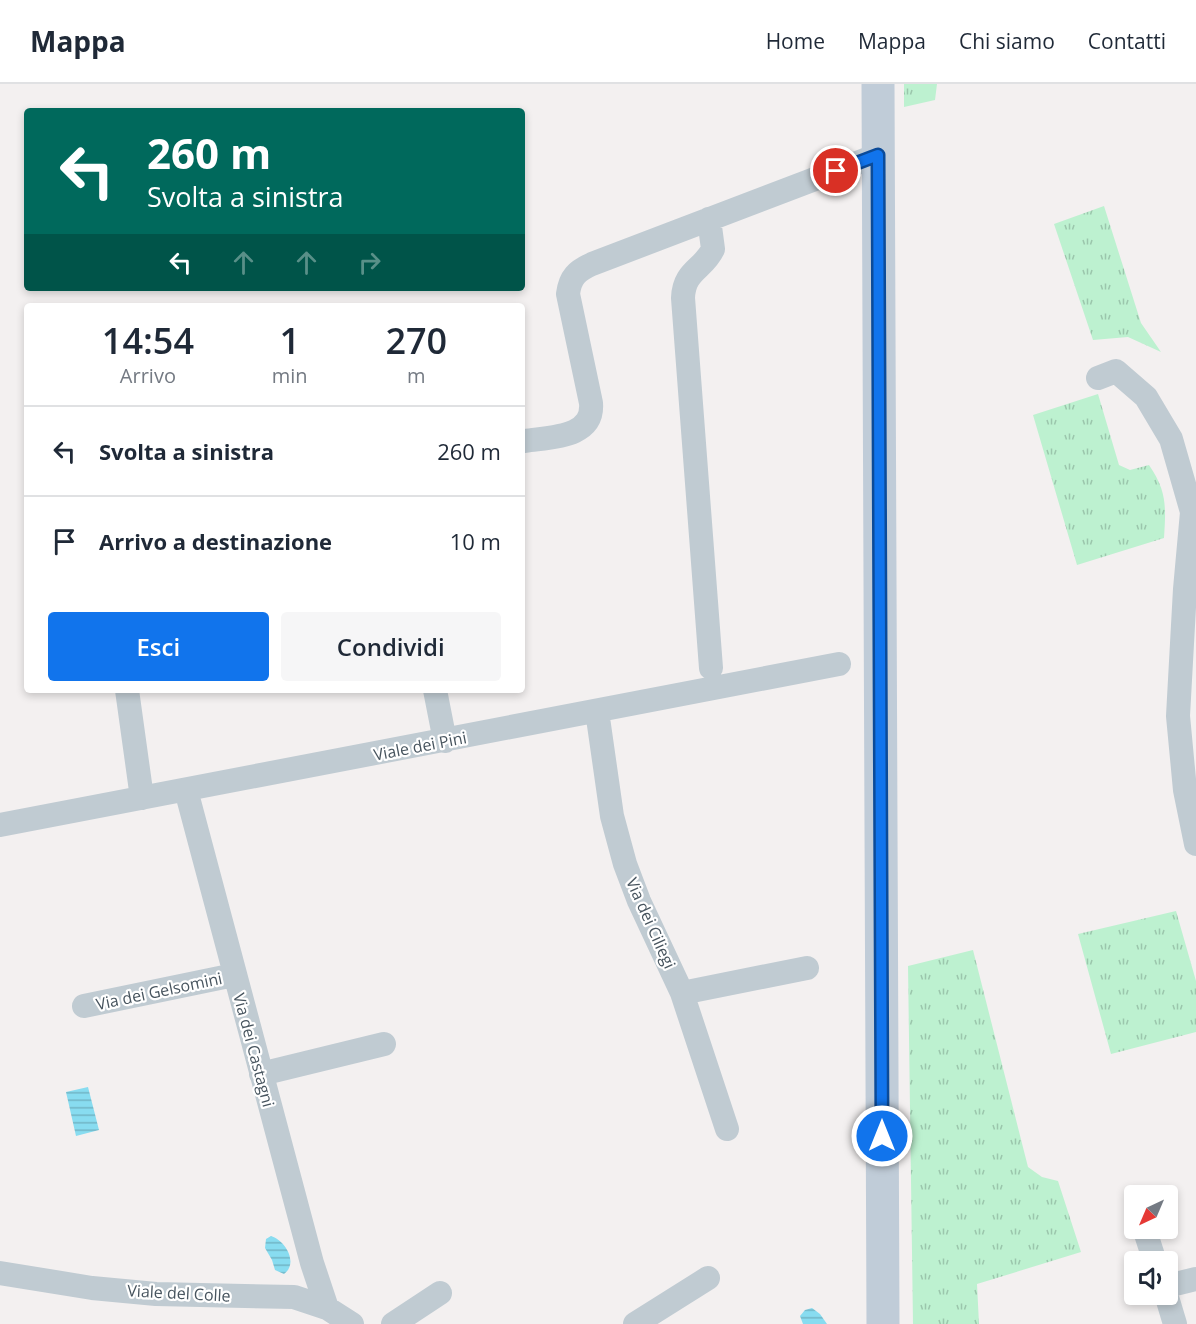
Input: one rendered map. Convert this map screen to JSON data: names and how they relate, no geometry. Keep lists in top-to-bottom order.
{
  "streets": {
    "street": [
      "Viale dei Pini",
      "Via dei Ciliegi",
      "Via dei Gelsomini",
      "Via dei Castagni",
      "Viale del Colle"
    ]
  },
  "crossings": [
    ["Viale dei Pini", "Via dei Ciliegi"],
    ["Viale dei Pini", "Via dei Castagni"],
    ["Via dei Gelsomini", "Via dei Castagni"],
    ["Via dei Castagni", "Viale del Colle"]
  ],
  "north": "bottom left",
  "page": {
    "header": "Mappa",
    "nav": [
      "Home",
      "Mappa",
      "Chi siamo",
      "Contatti"
    ],
    "turn": ["260 m", "Svolta a sinistra"],
    "eta": [
      "14:54",
      "Arrivo",
      "1",
      "min",
      "270",
      "m"
    ],
    "list": [
      {
        "name": "Svolta a sinistra",
        "value": "260 m"
      },
      {
        "name": "Arrivo a destinazione",
        "value": "10 m"
      }
    ],
    "buttons": ["Esci", "Condividi"]
  }
}
